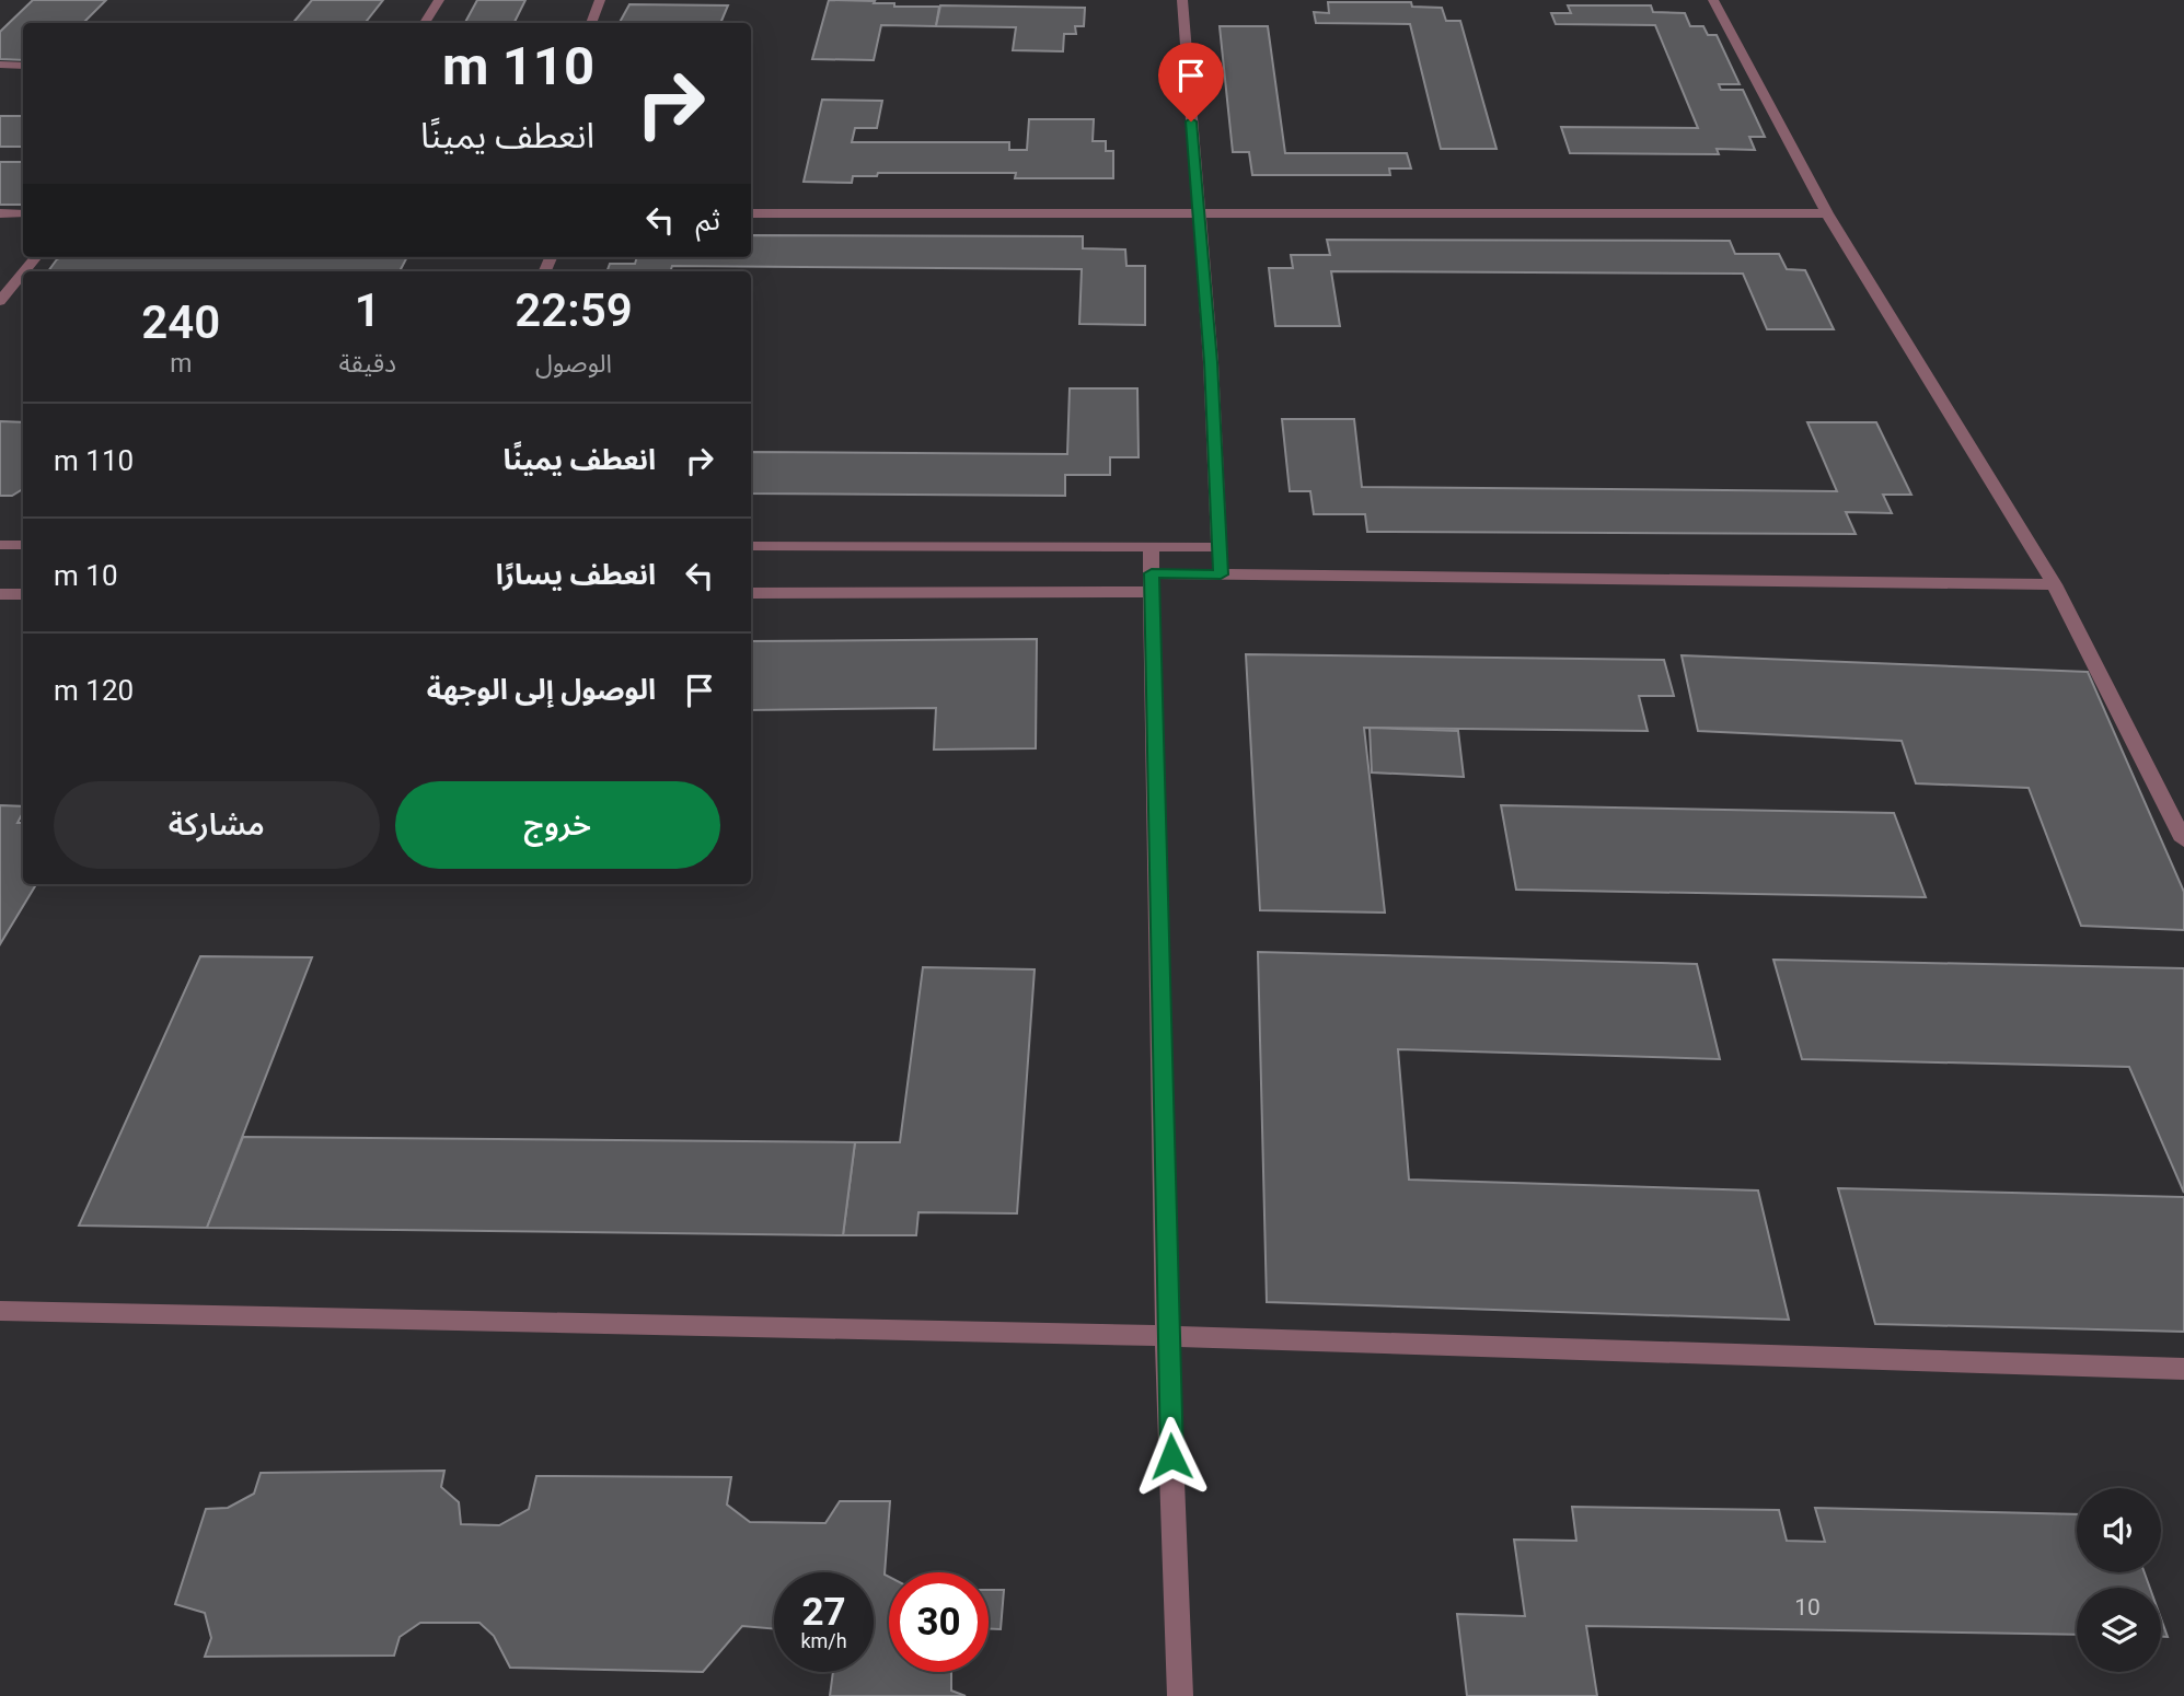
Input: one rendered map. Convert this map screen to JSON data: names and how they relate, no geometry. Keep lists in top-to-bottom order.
{
  "house_numbers": ["10"],
  "page": {
    "turn": ["110 m", "انعطف يمينًا"],
    "then": "ثم",
    "eta": [
      "22:59",
      "الوصول",
      "1",
      "دقيقة",
      "240",
      "m"
    ],
    "list": [
      {
        "name": "انعطف يمينًا",
        "value": "110 m"
      },
      {
        "name": "انعطف يسارًا",
        "value": "10 m"
      },
      {
        "name": "الوصول إلى الوجهة",
        "value": "120 m"
      }
    ],
    "buttons": ["خروج", "مشاركة"],
    "speed": "27 km/h",
    "limit": "30"
  }
}
